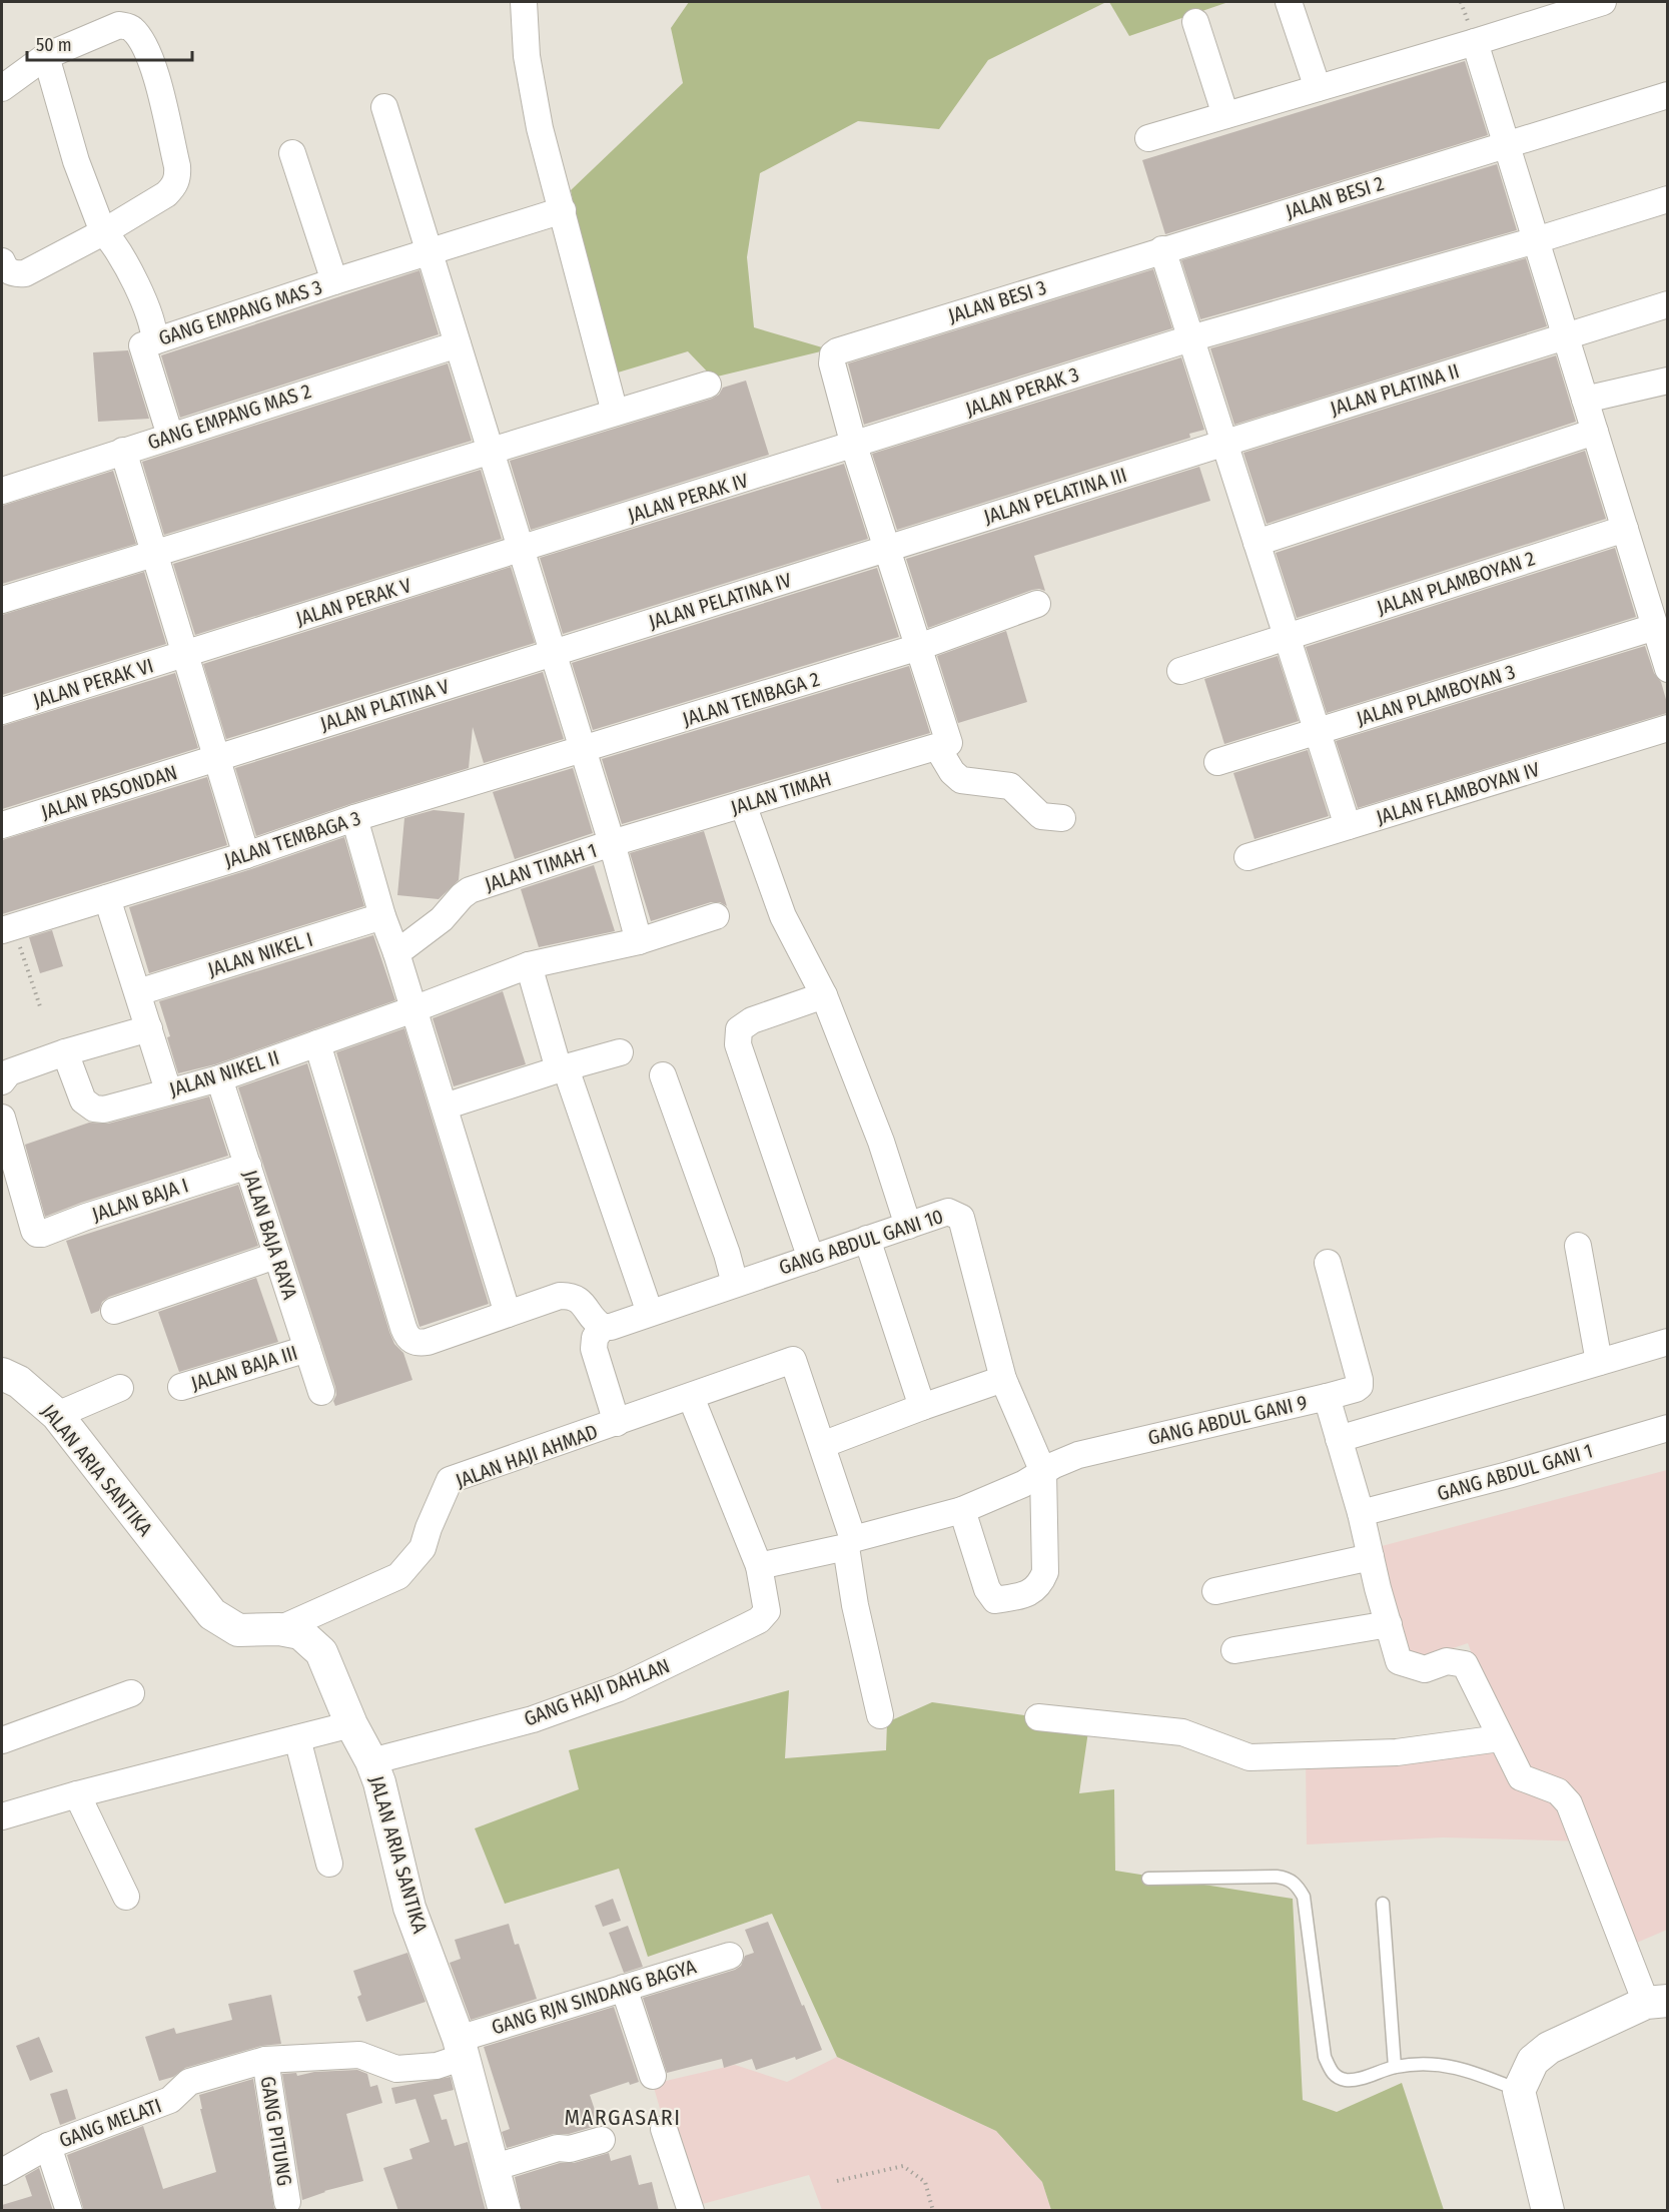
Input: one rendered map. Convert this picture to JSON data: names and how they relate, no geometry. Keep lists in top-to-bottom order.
{
  "streets": {
    "street": [
      "JALAN BESI 2",
      "JALAN BESI 3",
      "GANG EMPANG MAS 3",
      "JALAN PLATINA II",
      "JALAN PERAK 3",
      "GANG EMPANG MAS 2",
      "JALAN PELATINA III",
      "JALAN PERAK IV",
      "JALAN PLAMBOYAN 2",
      "JALAN PELATINA IV",
      "JALAN PERAK V",
      "JALAN PERAK VI",
      "JALAN PLAMBOYAN 3",
      "JALAN TEMBAGA 2",
      "JALAN PLATINA V",
      "JALAN PASONDAN",
      "JALAN TIMAH",
      "JALAN FLAMBOYAN IV",
      "JALAN TEMBAGA 3",
      "JALAN TIMAH 1",
      "JALAN NIKEL I",
      "JALAN NIKEL II",
      "JALAN BAJA I",
      "JALAN BAJA RAYA",
      "GANG ABDUL GANI 10",
      "JALAN BAJA III",
      "GANG ABDUL GANI 9",
      "JALAN HAJI AHMAD",
      "JALAN ARIA SANTIKA",
      "GANG ABDUL GANI 1",
      "GANG HAJI DAHLAN",
      "GANG RJN SINDANG BAGYA",
      "GANG MELATI",
      "GANG PITUNG"
    ]
  },
  "crossings": [
    ["JALAN BESI 2", "JALAN BESI 3"],
    ["JALAN BESI 3", "JALAN PERAK 3"],
    ["JALAN BESI 3", "JALAN PERAK IV"],
    ["GANG EMPANG MAS 3", "GANG EMPANG MAS 2"],
    ["JALAN PLATINA II", "JALAN PELATINA III"],
    ["JALAN PERAK 3", "JALAN PERAK IV"],
    ["JALAN PELATINA III", "JALAN PELATINA IV"],
    ["JALAN PERAK IV", "JALAN PERAK V"],
    ["JALAN PELATINA IV", "JALAN PLATINA V"],
    ["JALAN PERAK V", "JALAN PERAK VI"],
    ["JALAN TEMBAGA 2", "JALAN TEMBAGA 3"],
    ["JALAN PLATINA V", "JALAN PASONDAN"],
    ["JALAN TIMAH", "JALAN TIMAH 1"],
    ["JALAN NIKEL II", "JALAN BAJA RAYA"],
    ["JALAN BAJA I", "JALAN BAJA RAYA"],
    ["JALAN BAJA RAYA", "JALAN BAJA III"],
    ["GANG ABDUL GANI 9", "GANG ABDUL GANI 1"],
    ["GANG ABDUL GANI 9", "GANG HAJI DAHLAN"],
    ["JALAN HAJI AHMAD", "JALAN ARIA SANTIKA"],
    ["JALAN ARIA SANTIKA", "GANG HAJI DAHLAN"],
    ["JALAN ARIA SANTIKA", "GANG RJN SINDANG BAGYA"],
    ["JALAN ARIA SANTIKA", "GANG MELATI"],
    ["GANG RJN SINDANG BAGYA", "GANG MELATI"],
    ["GANG MELATI", "GANG PITUNG"]
  ],
  "districts": ["MARGASARI"],
  "scale_bar": "50 m"
}
